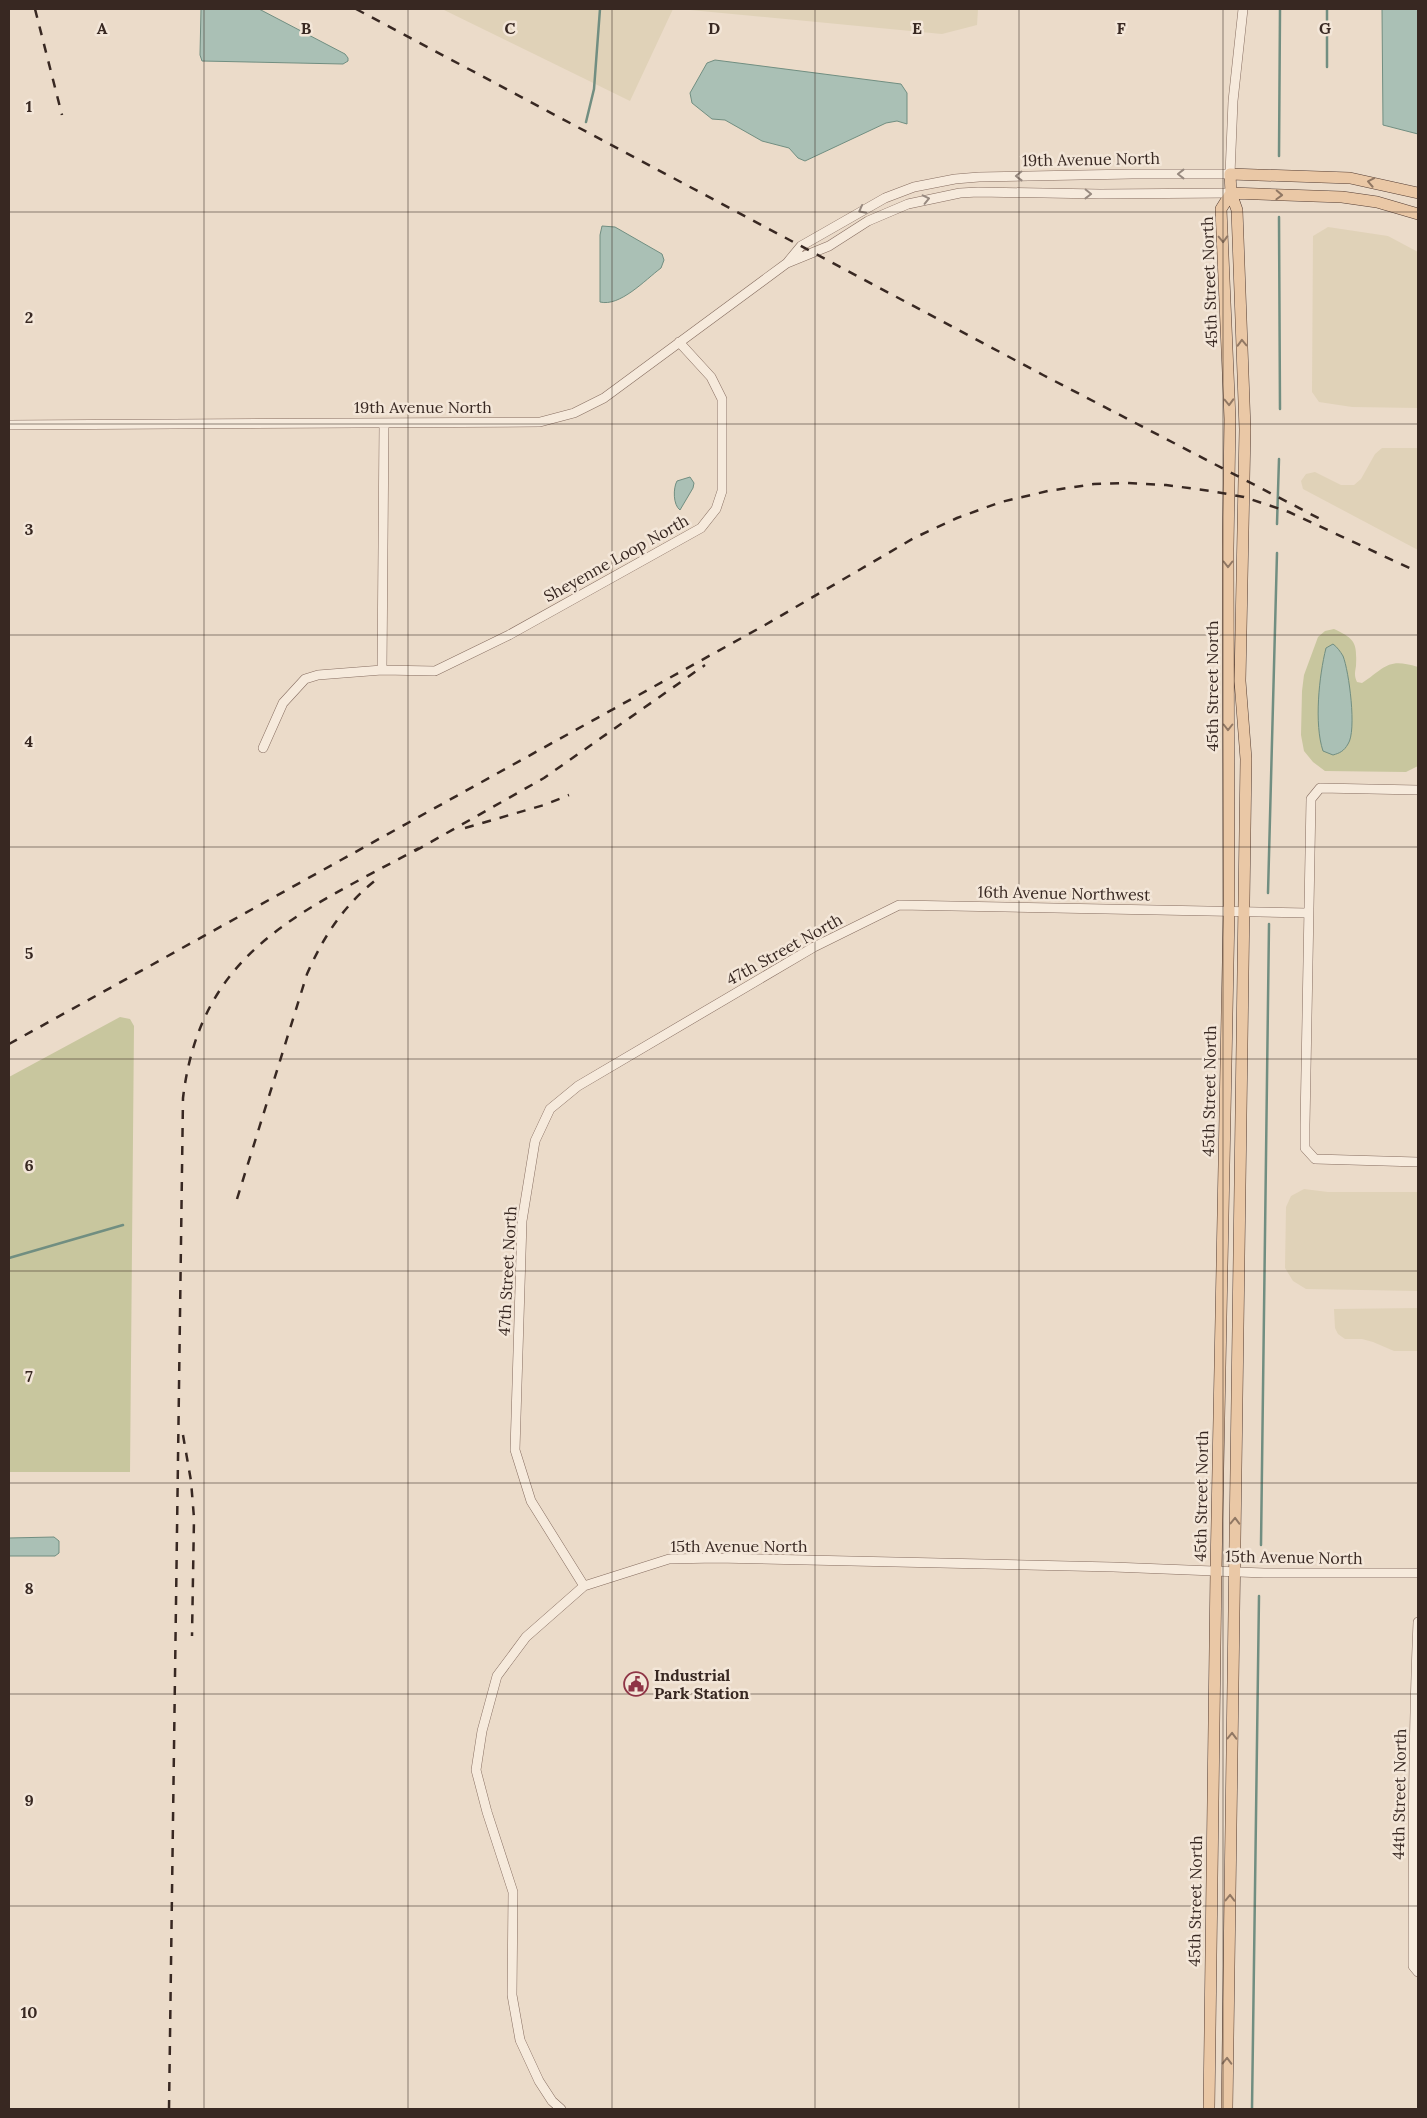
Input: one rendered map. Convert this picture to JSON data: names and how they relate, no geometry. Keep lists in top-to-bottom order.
{
  "streets": {
    "main road": ["19th Avenue North", "45th Street North"],
    "street": [
      "Sheyenne Loop North",
      "16th Avenue Northwest",
      "47th Street North",
      "15th Avenue North",
      "44th Street North"
    ]
  },
  "crossings": [
    ["19th Avenue North", "45th Street North"],
    ["19th Avenue North", "Sheyenne Loop North"],
    ["45th Street North", "16th Avenue Northwest"],
    ["45th Street North", "15th Avenue North"],
    ["16th Avenue Northwest", "47th Street North"],
    ["47th Street North", "15th Avenue North"]
  ],
  "places": {
    "public building": ["Industrial Park Station"]
  },
  "grid": {
    "columns": [
      "A",
      "B",
      "C",
      "D",
      "E",
      "F",
      "G"
    ],
    "rows": [
      "1",
      "2",
      "3",
      "4",
      "5",
      "6",
      "7",
      "8",
      "9",
      "10"
    ]
  }
}
